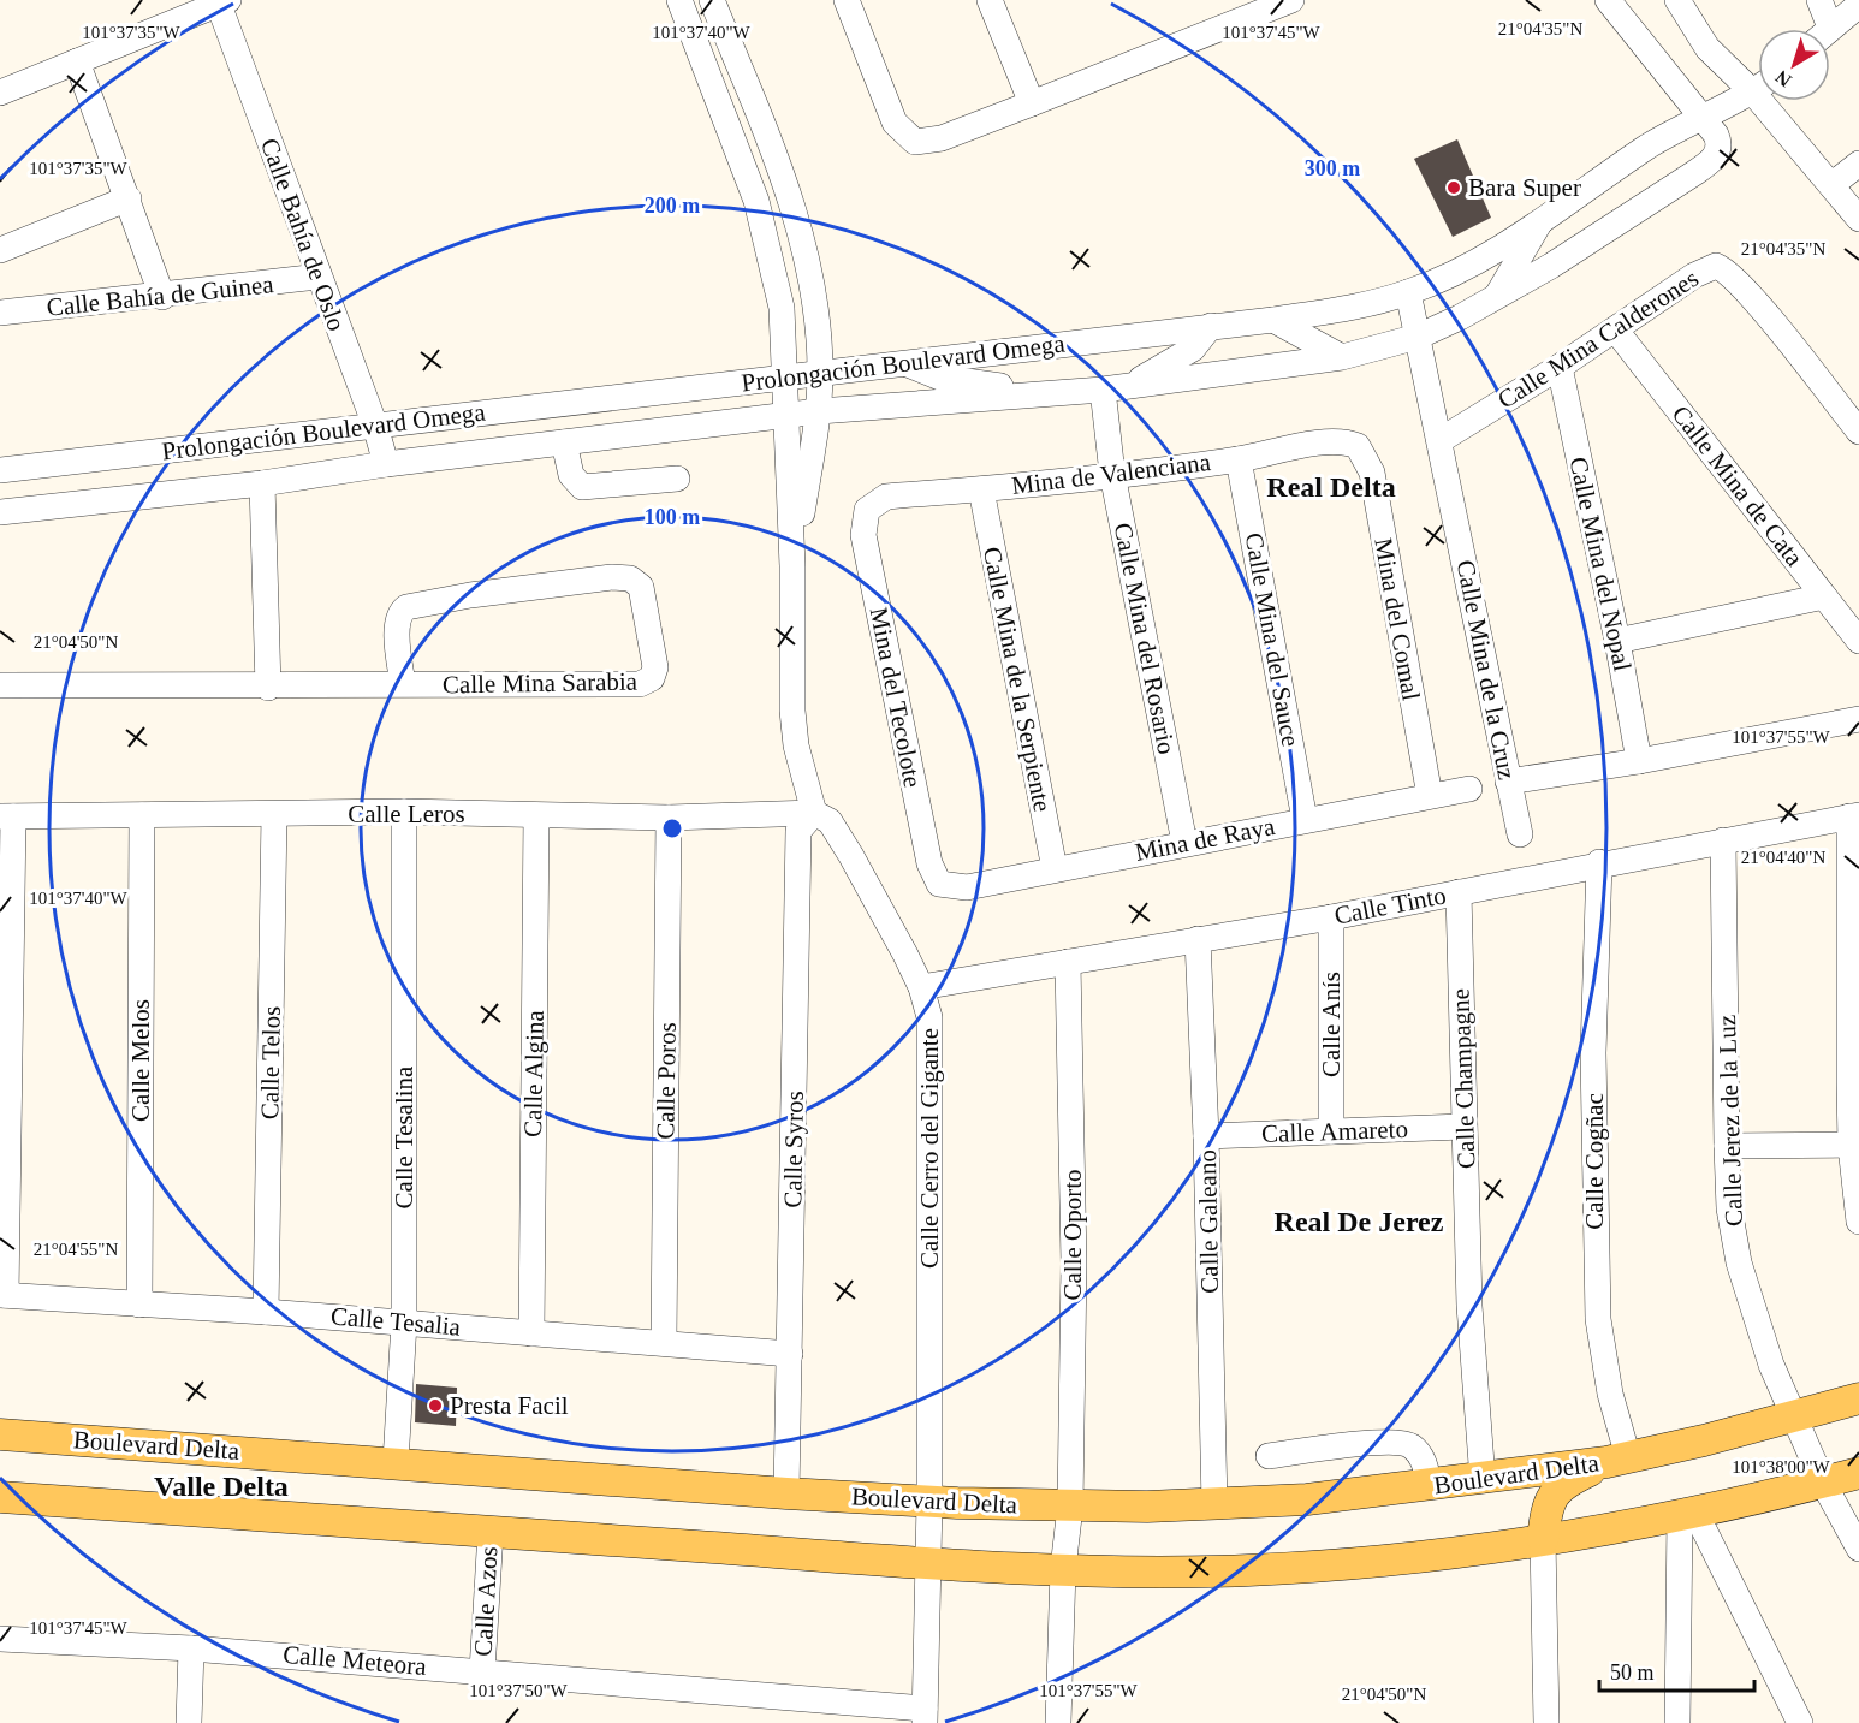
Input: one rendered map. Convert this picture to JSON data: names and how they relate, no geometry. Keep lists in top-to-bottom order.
{
  "streets": {
    "main road": ["Boulevard Delta"],
    "street": [
      "Calle Bahía de Oslo",
      "Calle Bahía de Guinea",
      "Calle Mina Calderones",
      "Prolongación Boulevard Omega",
      "Mina de Valenciana",
      "Calle Mina de Cata",
      "Calle Mina del Nopal",
      "Mina del Comal",
      "Calle Mina del Rosario",
      "Calle Mina del Sauce",
      "Calle Mina de la Cruz",
      "Calle Mina de la Serpiente",
      "Calle Mina Sarabia",
      "Mina del Tecolote",
      "Calle Leros",
      "Mina de Raya",
      "Calle Tinto",
      "Calle Anís",
      "Calle Melos",
      "Calle Telos",
      "Calle Algina",
      "Calle Champagne",
      "Calle Poros",
      "Calle Jerez de la Luz",
      "Calle Amareto",
      "Calle Tesalina",
      "Calle Cerro del Gigante",
      "Calle Syros",
      "Calle Cogñac",
      "Calle Galeano",
      "Calle Oporto",
      "Calle Tesalia",
      "Calle Azos",
      "Calle Meteora"
    ]
  },
  "crossings": [
    ["Calle Bahía de Oslo", "Calle Bahía de Guinea"],
    ["Calle Bahía de Oslo", "Prolongación Boulevard Omega"],
    ["Calle Mina Calderones", "Calle Mina de Cata"],
    ["Calle Mina Calderones", "Calle Mina del Nopal"],
    ["Calle Mina Calderones", "Calle Mina de la Cruz"],
    ["Prolongación Boulevard Omega", "Calle Mina del Rosario"],
    ["Prolongación Boulevard Omega", "Calle Mina de la Cruz"],
    ["Mina de Valenciana", "Mina del Comal"],
    ["Mina de Valenciana", "Calle Mina del Rosario"],
    ["Mina de Valenciana", "Calle Mina del Sauce"],
    ["Mina de Valenciana", "Calle Mina de la Serpiente"],
    ["Mina de Valenciana", "Mina del Tecolote"],
    ["Mina del Comal", "Mina de Raya"],
    ["Calle Mina del Rosario", "Mina de Raya"],
    ["Calle Mina del Sauce", "Mina de Raya"],
    ["Calle Mina de la Serpiente", "Mina de Raya"],
    ["Mina del Tecolote", "Mina de Raya"],
    ["Calle Leros", "Calle Melos"],
    ["Calle Leros", "Calle Telos"],
    ["Calle Leros", "Calle Algina"],
    ["Calle Leros", "Calle Poros"],
    ["Calle Leros", "Calle Tesalina"],
    ["Calle Leros", "Calle Cerro del Gigante"],
    ["Calle Leros", "Calle Syros"],
    ["Calle Tinto", "Calle Anís"],
    ["Calle Tinto", "Calle Champagne"],
    ["Calle Tinto", "Calle Jerez de la Luz"],
    ["Calle Tinto", "Calle Cerro del Gigante"],
    ["Calle Tinto", "Calle Cogñac"],
    ["Calle Tinto", "Calle Galeano"],
    ["Calle Tinto", "Calle Oporto"],
    ["Calle Anís", "Calle Amareto"],
    ["Calle Melos", "Calle Tesalia"],
    ["Calle Telos", "Calle Tesalia"],
    ["Calle Algina", "Calle Tesalia"],
    ["Calle Champagne", "Calle Amareto"],
    ["Calle Champagne", "Boulevard Delta"],
    ["Calle Poros", "Calle Tesalia"],
    ["Calle Jerez de la Luz", "Boulevard Delta"],
    ["Calle Amareto", "Calle Galeano"],
    ["Calle Tesalina", "Calle Tesalia"],
    ["Calle Tesalina", "Boulevard Delta"],
    ["Calle Cerro del Gigante", "Calle Syros"],
    ["Calle Cerro del Gigante", "Boulevard Delta"],
    ["Calle Cerro del Gigante", "Calle Meteora"],
    ["Calle Syros", "Calle Tesalia"],
    ["Calle Syros", "Boulevard Delta"],
    ["Calle Cogñac", "Boulevard Delta"],
    ["Calle Galeano", "Boulevard Delta"],
    ["Calle Oporto", "Boulevard Delta"],
    ["Calle Azos", "Calle Meteora"]
  ],
  "districts": ["Real Delta", "Real De Jerez", "Valle Delta"],
  "places": ["Bara Super", "Presta Facil"],
  "scale_bar": "50 m",
  "north": "bottom left",
  "coordinates": [
    "21°04'35\"N",
    "101°37'35\"W",
    "101°37'40\"W",
    "101°37'45\"W",
    "21°04'50\"N",
    "101°37'55\"W",
    "21°04'40\"N",
    "21°04'55\"N",
    "101°38'00\"W",
    "101°37'50\"W"
  ],
  "rings": ["300 m", "200 m", "100 m"]
}
